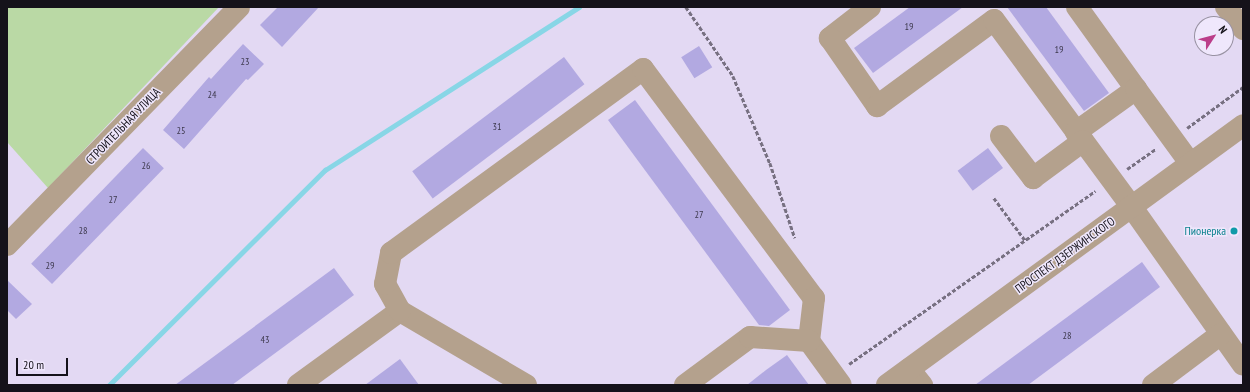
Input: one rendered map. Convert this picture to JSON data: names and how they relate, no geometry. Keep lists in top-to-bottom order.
{
  "streets": {
    "street": ["СТРОИТЕЛЬНАЯ УЛИЦА", "ПРОСПЕКТ ДЗЕРЖИНСКОГО"]
  },
  "places": ["Пионерка"],
  "house_numbers": [
    "19",
    "19",
    "23",
    "24",
    "31",
    "25",
    "26",
    "27",
    "27",
    "28",
    "29",
    "28",
    "43"
  ],
  "scale_bar": "20 m",
  "north": "top right"
}
